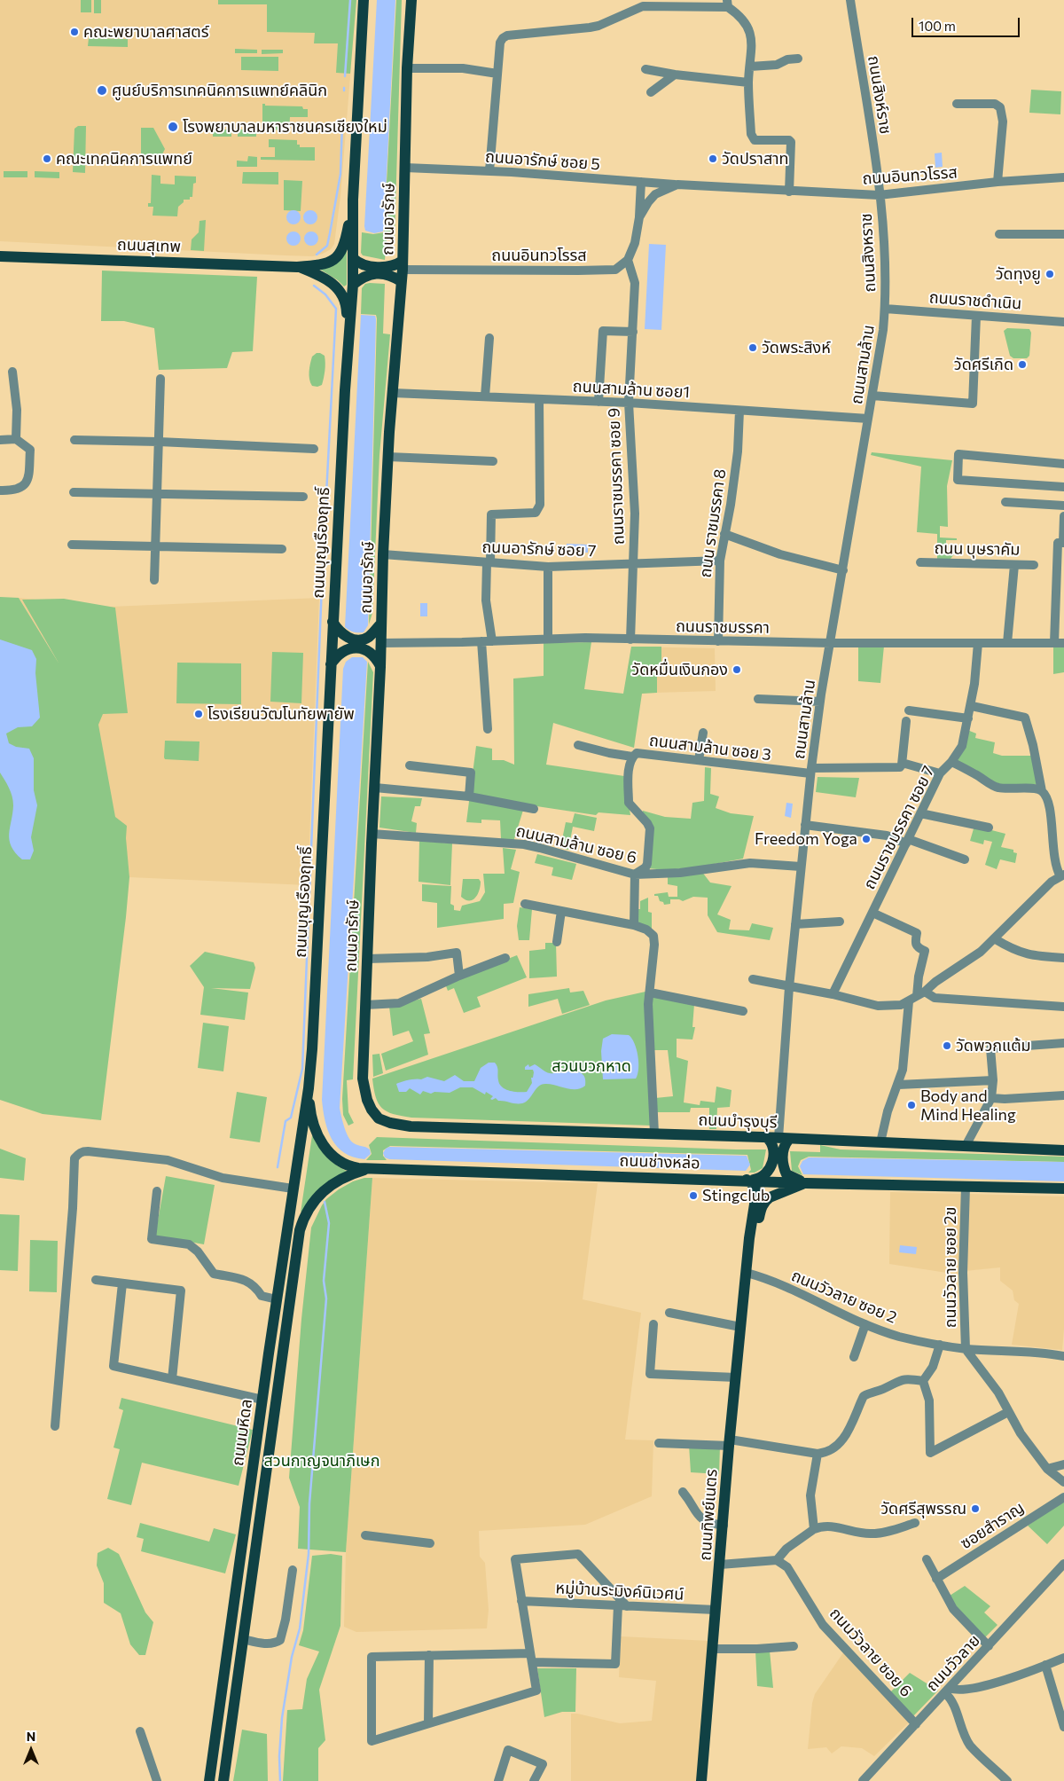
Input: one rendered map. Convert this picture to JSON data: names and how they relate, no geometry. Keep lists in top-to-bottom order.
{
  "streets": {
    "main road": [
      "ถนนอารักษ์",
      "ถนนสุเทพ",
      "ถนนบุญเรืองฤทธิ์",
      "ถนนบำรุงบุรี",
      "ถนนช่างหล่อ",
      "ถนนมหิดล",
      "ถนนทิพย์เนตร"
    ],
    "street": [
      "ถนนสิงห์ราช",
      "ถนนอารักษ์ ซอย 5",
      "ถนนอินทวโรรส",
      "ถนนสิงหราช",
      "ถนนราชดำเนิน",
      "ถนนสามล้าน",
      "ถนนสามล้าน ซอย1",
      "ถนนราชมรรคา ซอย 9",
      "ถนน ราชมรรคา 8",
      "ถนนอารักษ์ ซอย 7",
      "ถนน บุษราคัม",
      "ถนนราชมรรคา",
      "ถนนสามล้าน ซอย 3",
      "ถนนราชมรรคา ซอย 7",
      "ถนนสามล้าน ซอย 6",
      "ถนนวัวลาย ซอย 2ข",
      "ถนนวัวลาย ซอย 2",
      "ซอยสำราญ",
      "หมู่บ้านระมิงค์นิเวศน์",
      "ถนนวัวลาย ซอย 6",
      "ถนนวัวลาย"
    ]
  },
  "crossings": [
    ["ถนนสิงห์ราช", "ถนนอินทวโรรส"],
    ["ถนนสิงห์ราช", "ถนนสิงหราช"],
    ["ถนนอารักษ์ ซอย 5", "ถนนอินทวโรรส"],
    ["ถนนอารักษ์ ซอย 5", "ถนนอารักษ์"],
    ["ถนนอินทวโรรส", "ถนนอารักษ์"],
    ["ถนนอินทวโรรส", "ถนนสิงหราช"],
    ["ถนนอินทวโรรส", "ถนนราชมรรคา ซอย 9"],
    ["ถนนอารักษ์", "ถนนสามล้าน ซอย1"],
    ["ถนนอารักษ์", "ถนนอารักษ์ ซอย 7"],
    ["ถนนอารักษ์", "ถนนราชมรรคา"],
    ["ถนนอารักษ์", "ถนนสามล้าน ซอย 6"],
    ["ถนนอารักษ์", "ถนนบำรุงบุรี"],
    ["ถนนสุเทพ", "ถนนบุญเรืองฤทธิ์"],
    ["ถนนสิงหราช", "ถนนราชดำเนิน"],
    ["ถนนสิงหราช", "ถนนสามล้าน"],
    ["ถนนราชดำเนิน", "ถนนสามล้าน"],
    ["ถนนสามล้าน", "ถนนสามล้าน ซอย1"],
    ["ถนนสามล้าน", "ถนนราชมรรคา"],
    ["ถนนสามล้าน", "ถนนสามล้าน ซอย 3"],
    ["ถนนสามล้าน", "ถนนสามล้าน ซอย 6"],
    ["ถนนสามล้าน", "ถนนบำรุงบุรี"],
    ["ถนนสามล้าน ซอย1", "ถนนราชมรรคา ซอย 9"],
    ["ถนนสามล้าน ซอย1", "ถนน ราชมรรคา 8"],
    ["ถนนราชมรรคา ซอย 9", "ถนนอารักษ์ ซอย 7"],
    ["ถนนราชมรรคา ซอย 9", "ถนนราชมรรคา"],
    ["ถนน ราชมรรคา 8", "ถนนอารักษ์ ซอย 7"],
    ["ถนน ราชมรรคา 8", "ถนนราชมรรคา"],
    ["ถนนบุญเรืองฤทธิ์", "ถนนช่างหล่อ"],
    ["ถนนบุญเรืองฤทธิ์", "ถนนมหิดล"],
    ["ถนนราชมรรคา", "ถนนราชมรรคา ซอย 7"],
    ["ถนนสามล้าน ซอย 3", "ถนนราชมรรคา ซอย 7"],
    ["ถนนสามล้าน ซอย 3", "ถนนสามล้าน ซอย 6"],
    ["ถนนช่างหล่อ", "ถนนวัวลาย ซอย 2ข"],
    ["ถนนช่างหล่อ", "ถนนมหิดล"],
    ["ถนนช่างหล่อ", "ถนนทิพย์เนตร"],
    ["ถนนวัวลาย ซอย 2ข", "ถนนวัวลาย ซอย 2"],
    ["ถนนวัวลาย ซอย 2", "ถนนทิพย์เนตร"],
    ["ถนนทิพย์เนตร", "หมู่บ้านระมิงค์นิเวศน์"],
    ["ถนนวัวลาย ซอย 6", "ถนนวัวลาย"]
  ],
  "parks": ["สวนบวกหาด", "สวนกาญจนาภิเษก"],
  "places": [
    "คณะพยาบาลศาสตร์",
    "ศูนย์บริการเทคนิคการแพทย์คลินิก",
    "โรงพยาบาลมหาราชนครเชียงใหม่",
    "คณะเทคนิคการแพทย์",
    "วัดปราสาท",
    "วัดทุงยู",
    "วัดพระสิงห์",
    "วัดศรีเกิด",
    "วัดหมื่นเงินกอง",
    "โรงเรียนวัฒโนทัยพายัพ",
    "Freedom Yoga",
    "วัดพวกแต้ม",
    "Body and Mind Healing",
    "Stingclub",
    "วัดศรีสุพรรณ"
  ],
  "scale_bar": "100 m",
  "north": "top"
}
